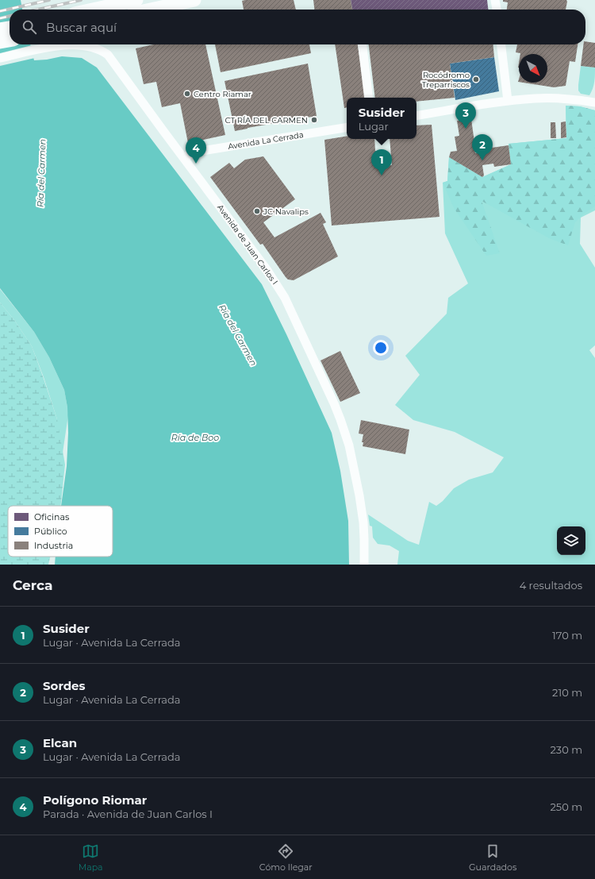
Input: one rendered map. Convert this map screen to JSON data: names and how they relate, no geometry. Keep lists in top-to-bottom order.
{
  "streets": {
    "street": ["Avenida La Cerrada", "Avenida de Juan Carlos I"]
  },
  "crossings": [
    ["Avenida La Cerrada", "Avenida de Juan Carlos I"]
  ],
  "water": ["Ría del Carmen", "Ría de Boo"],
  "places": [
    "Rocódromo Treparriscos",
    "Centro Riamar",
    "CT RÍA DEL CARMEN",
    "JC Navalips"
  ],
  "legend": ["Oficinas", "Público", "Industria"],
  "north": "bottom right",
  "page": {
    "search": "Buscar aquí",
    "popup": ["Susider", "Lugar"],
    "pins": [
      "3",
      "2",
      "4",
      "1"
    ],
    "heading": ["Cerca", "4 resultados"],
    "list": [
      {
        "mark": "1",
        "name": "Susider",
        "note": "Lugar · Avenida La Cerrada",
        "value": "170 m"
      },
      {
        "mark": "2",
        "name": "Sordes",
        "note": "Lugar · Avenida La Cerrada",
        "value": "210 m"
      },
      {
        "mark": "3",
        "name": "Elcan",
        "note": "Lugar · Avenida La Cerrada",
        "value": "230 m"
      },
      {
        "mark": "4",
        "name": "Polígono Riomar",
        "note": "Parada · Avenida de Juan Carlos I",
        "value": "250 m"
      }
    ],
    "nav": ["Mapa", "Cómo llegar", "Guardados"]
  }
}
